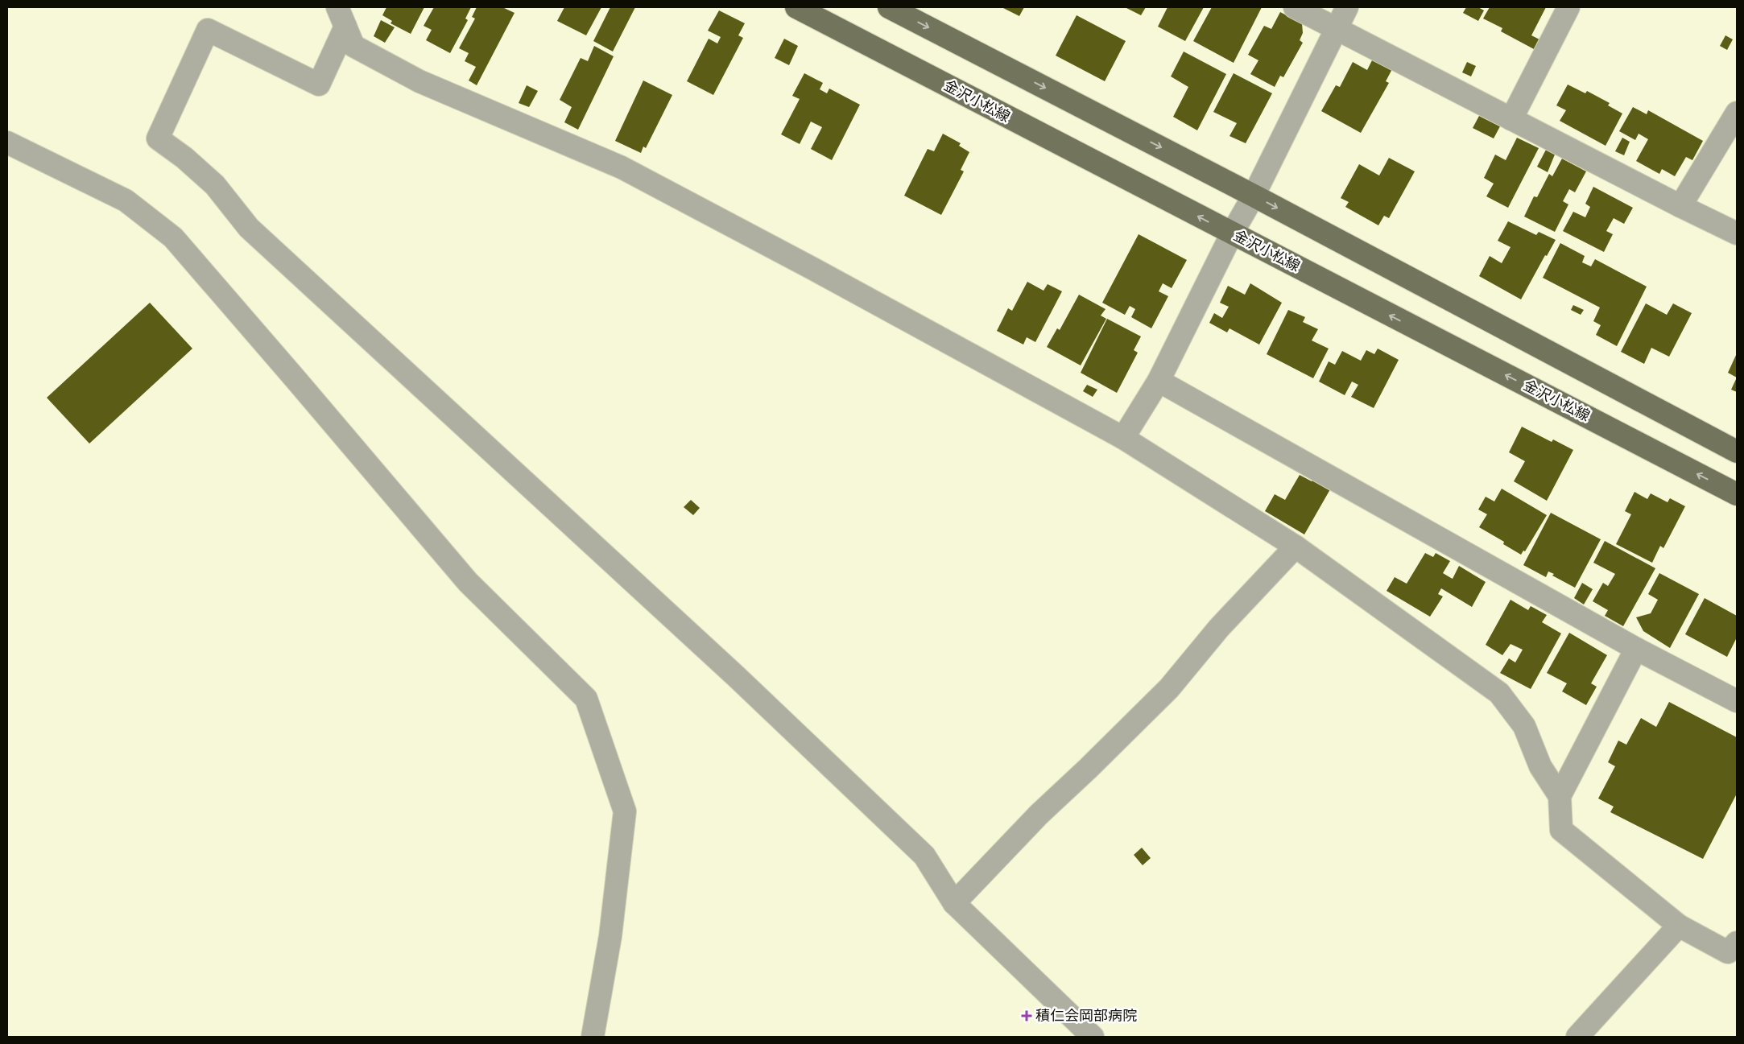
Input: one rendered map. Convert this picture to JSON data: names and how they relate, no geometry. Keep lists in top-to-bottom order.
{
  "streets": {
    "main road": ["金沢小松線"]
  },
  "places": {
    "health": ["積仁会岡部病院"]
  }
}
